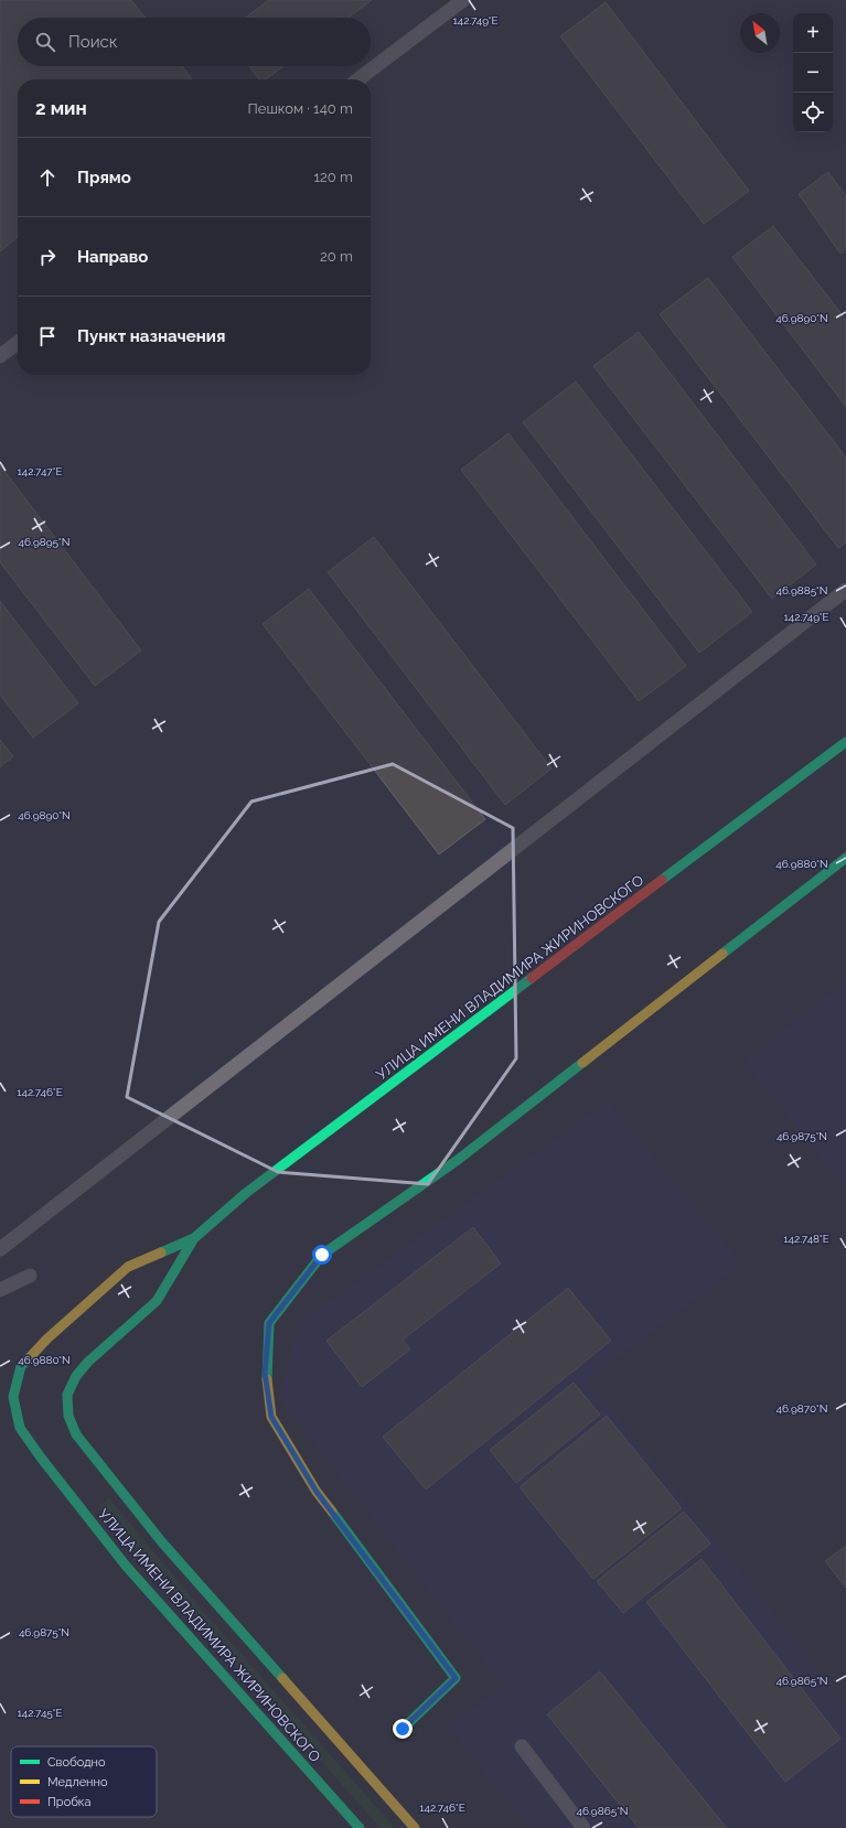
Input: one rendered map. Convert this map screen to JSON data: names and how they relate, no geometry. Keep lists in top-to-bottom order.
{
  "streets": {
    "main road": ["УЛИЦА ИМЕНИ ВЛАДИМИРА ЖИРИНОВСКОГО"]
  },
  "legend": ["Свободно", "Медленно", "Пробка"],
  "north": "top left",
  "page": {
    "map_buttons": ["+", "−"],
    "search": "Поиск",
    "heading": ["2 мин", "Пешком · 140 m"],
    "list": [
      ["Прямо", "120 m"],
      ["Направо", "20 m"],
      "Пункт назначения"
    ]
  },
  "coordinates": [
    "142.749°E",
    "46.9890°N",
    "142.747°E",
    "46.9895°N",
    "46.9885°N",
    "46.9880°N",
    "142.746°E",
    "46.9875°N",
    "142.748°E",
    "46.9870°N",
    "46.9865°N",
    "142.745°E"
  ]
}
